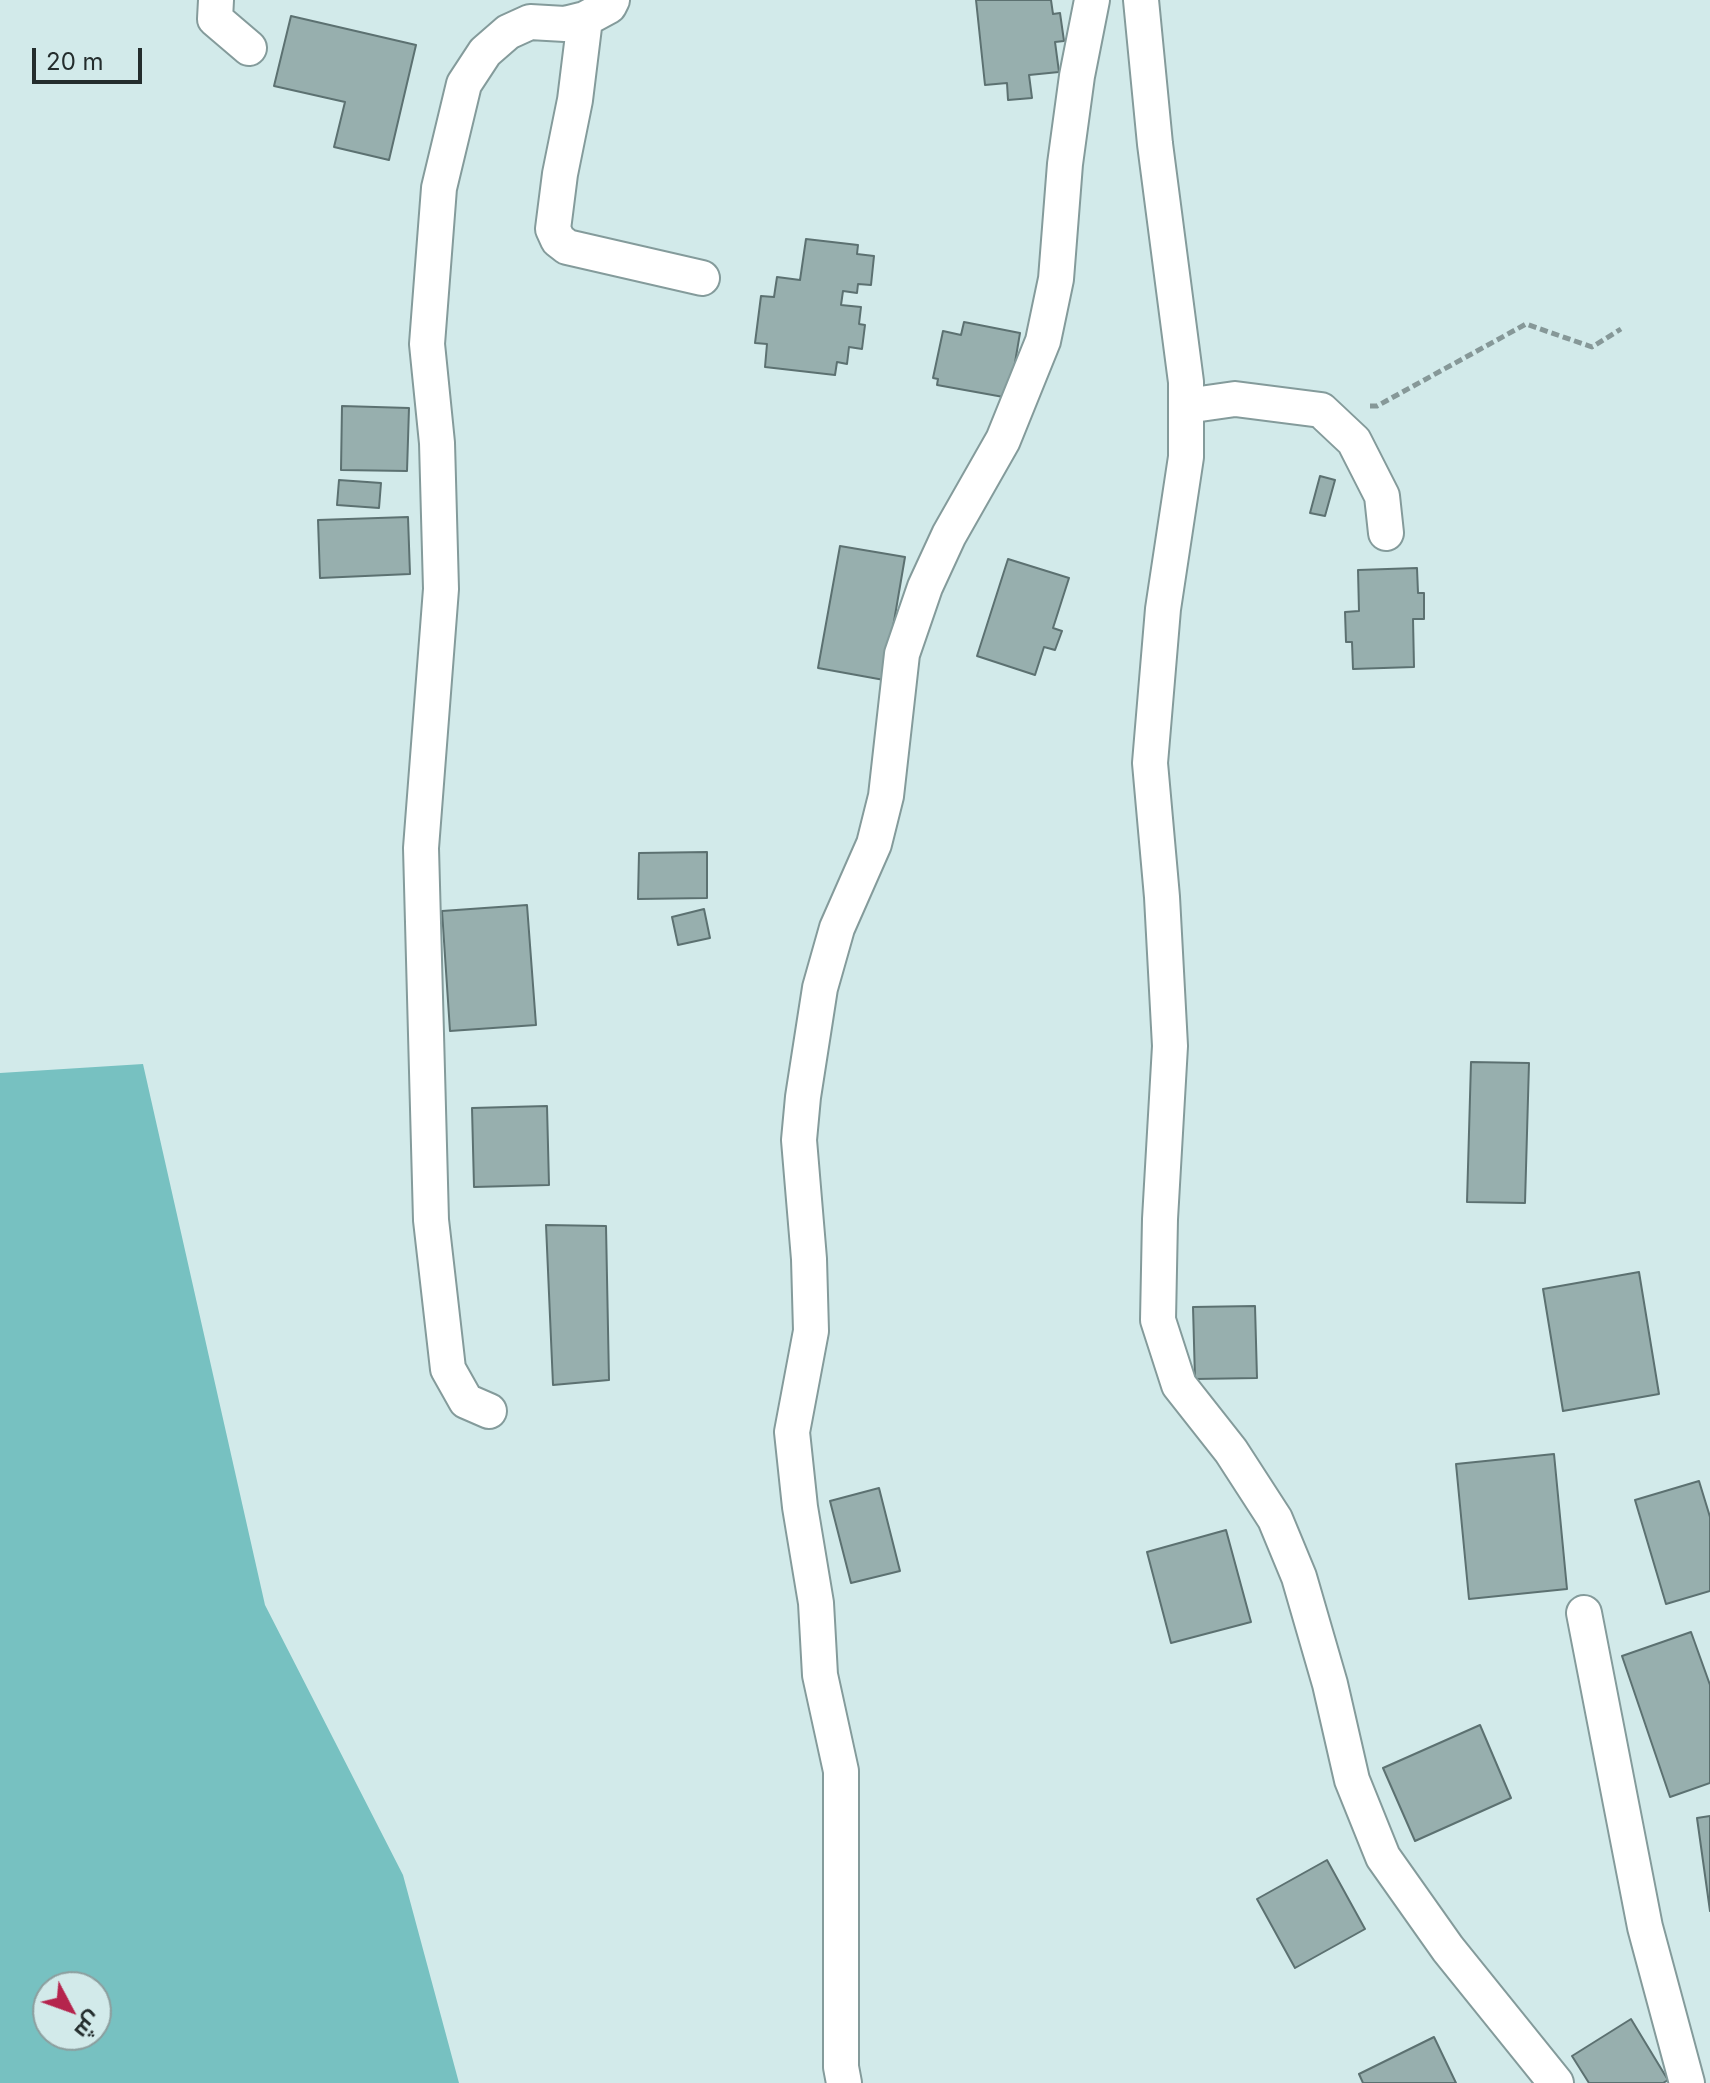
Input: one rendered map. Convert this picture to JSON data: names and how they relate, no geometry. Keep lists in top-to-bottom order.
{
  "scale_bar": "20 m",
  "north": "bottom right"
}
